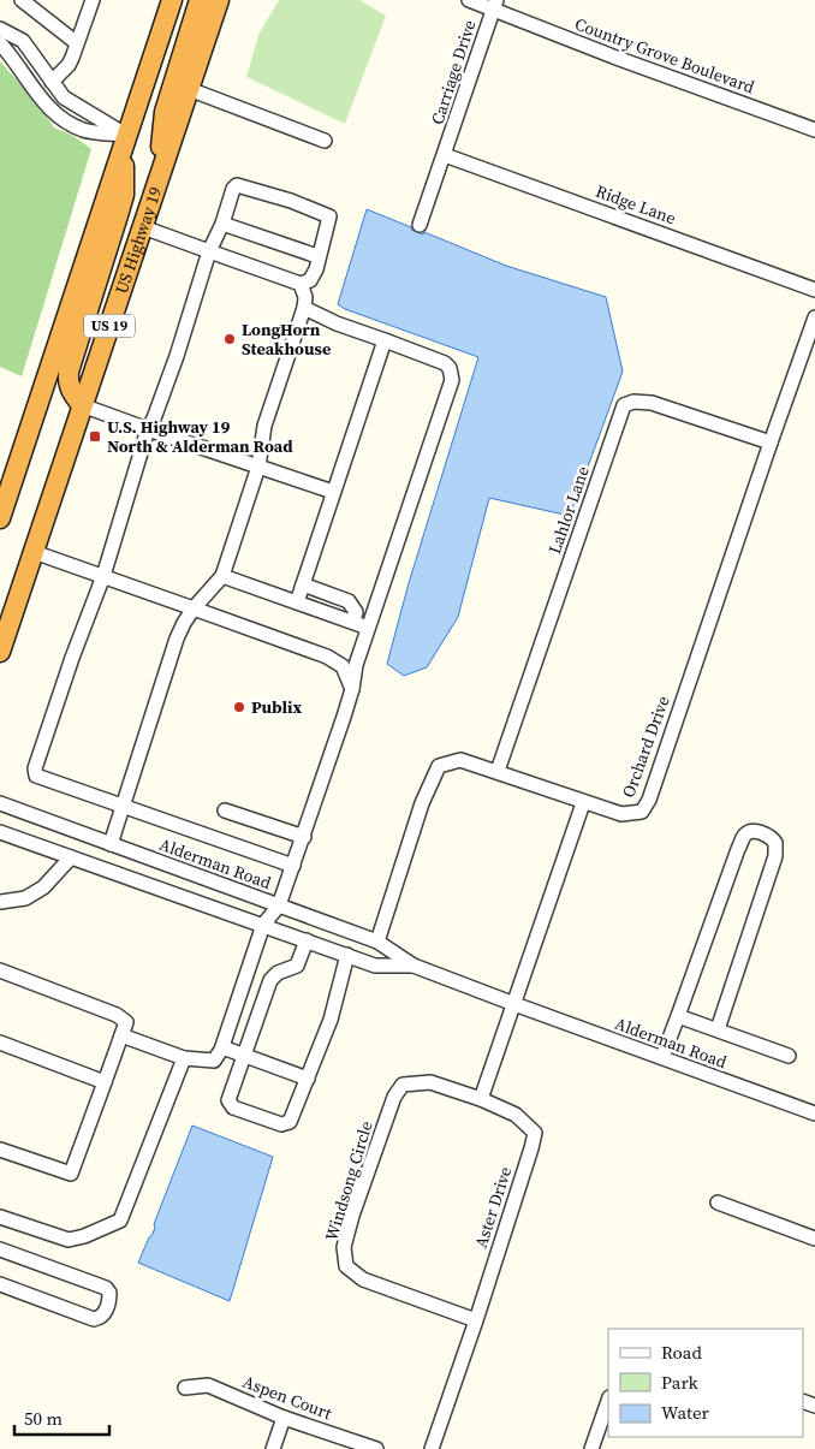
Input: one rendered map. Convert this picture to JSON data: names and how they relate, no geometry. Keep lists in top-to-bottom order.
{
  "streets": {
    "highway": ["US Highway 19", "US 19"],
    "street": [
      "Country Grove Boulevard",
      "Carriage Drive",
      "Ridge Lane",
      "Lahlor Lane",
      "Orchard Drive",
      "Alderman Road",
      "Windsong Circle",
      "Aster Drive",
      "Aspen Court"
    ]
  },
  "crossings": [
    ["Country Grove Boulevard", "Carriage Drive"],
    ["Carriage Drive", "Ridge Lane"],
    ["Lahlor Lane", "Orchard Drive"],
    ["Orchard Drive", "Alderman Road"],
    ["Windsong Circle", "Aster Drive"]
  ],
  "places": {
    "other": ["LongHorn Steakhouse", "Publix"],
    "transit": ["U.S. Highway 19 North & Alderman Road"]
  },
  "legend": ["Road", "Park", "Water"],
  "scale_bar": "50 m"
}
